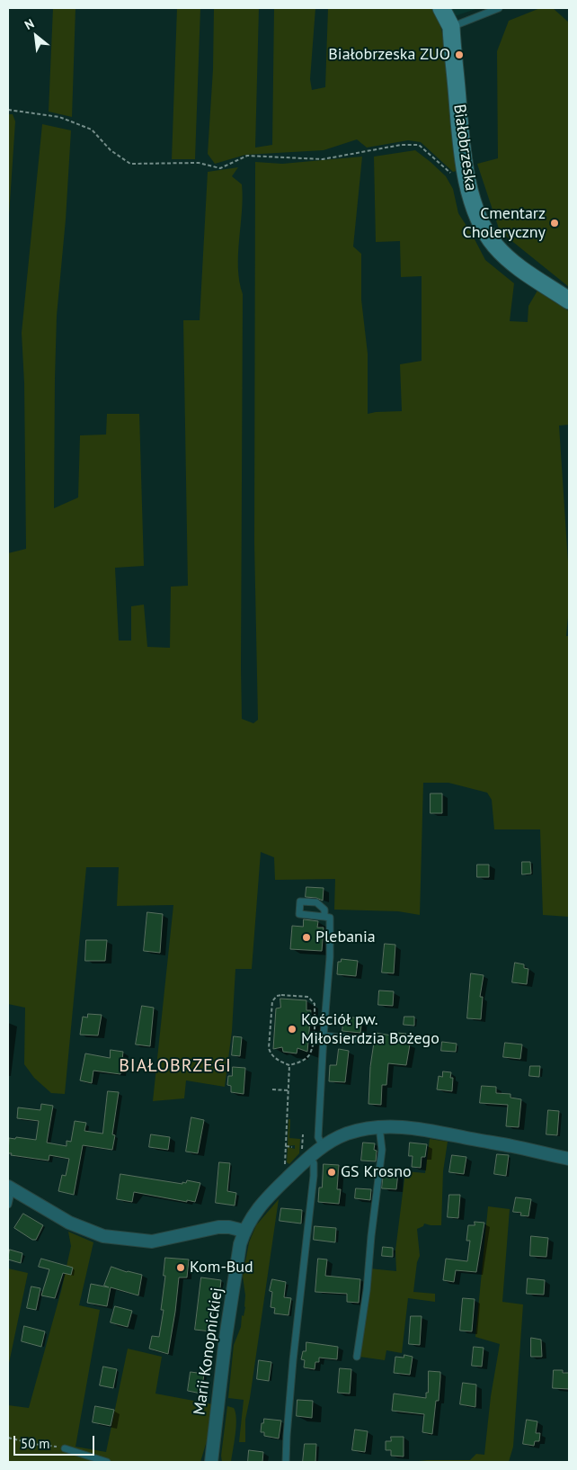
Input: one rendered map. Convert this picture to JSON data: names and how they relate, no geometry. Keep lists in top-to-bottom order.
{
  "streets": {
    "street": ["Białobrzeska", "Marii Konopnickiej"]
  },
  "districts": ["BIAŁOBRZEGI"],
  "places": [
    "Białobrzeska ZUO",
    "Cmentarz Choleryczny",
    "Plebania",
    "Kościół pw. Miłosierdzia Bożego",
    "GS Krosno",
    "Kom-Bud"
  ],
  "scale_bar": "50 m",
  "north": "top left"
}
